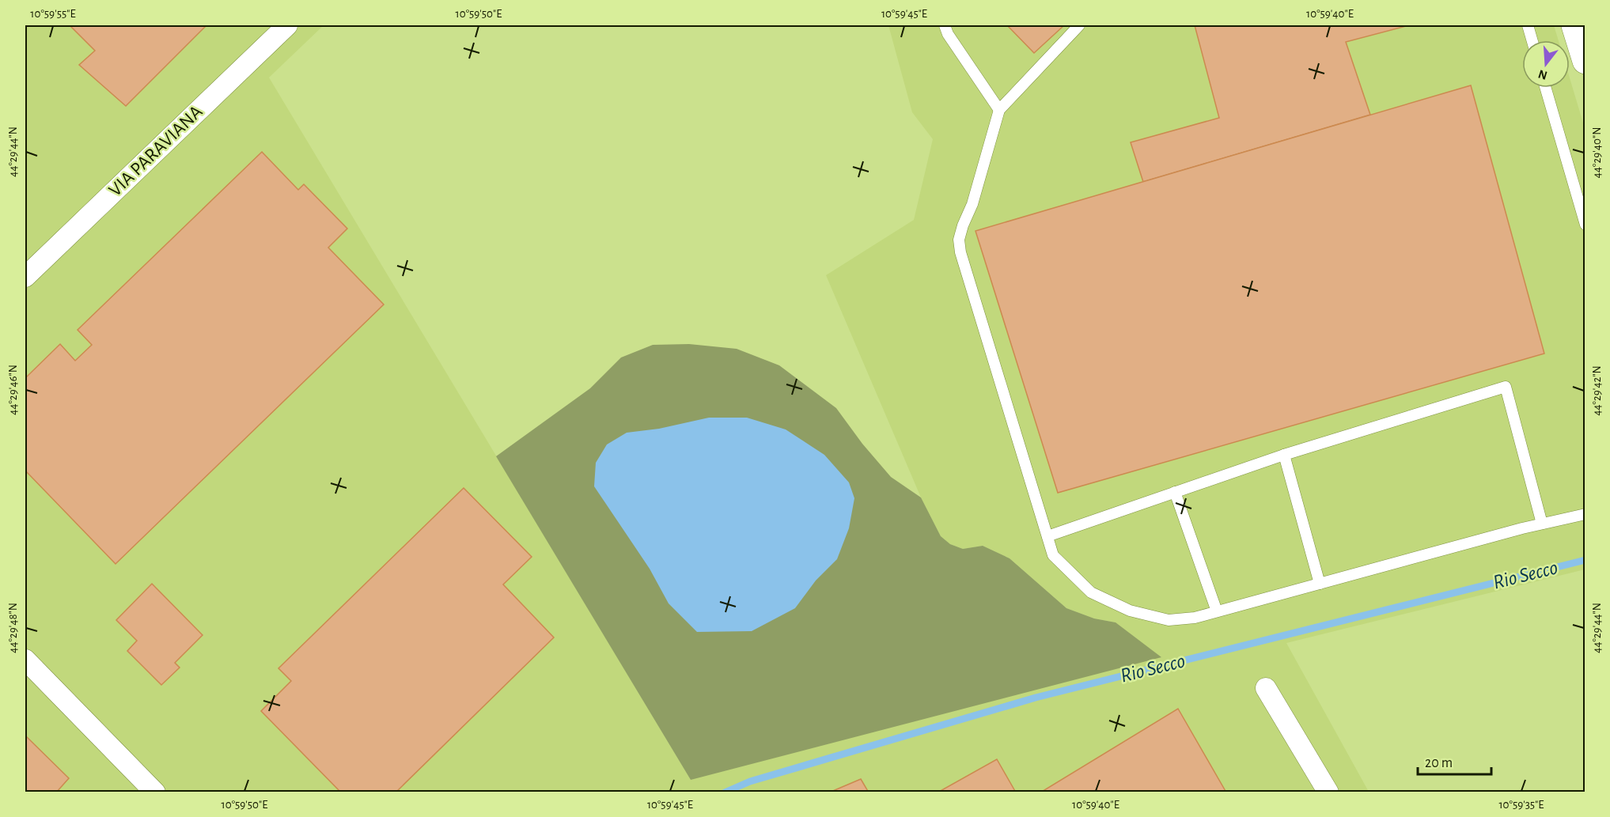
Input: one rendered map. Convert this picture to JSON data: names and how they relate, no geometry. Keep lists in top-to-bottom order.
{
  "streets": {
    "street": ["VIA PARAVIANA"]
  },
  "water": ["Rio Secco"],
  "scale_bar": "20 m",
  "north": "bottom",
  "coordinates": [
    "10°59'55\"E",
    "10°59'50\"E",
    "10°59'45\"E",
    "10°59'40\"E",
    "44°29'44\"N",
    "44°29'40\"N",
    "44°29'46\"N",
    "44°29'42\"N",
    "44°29'48\"N",
    "10°59'35\"E"
  ]
}
